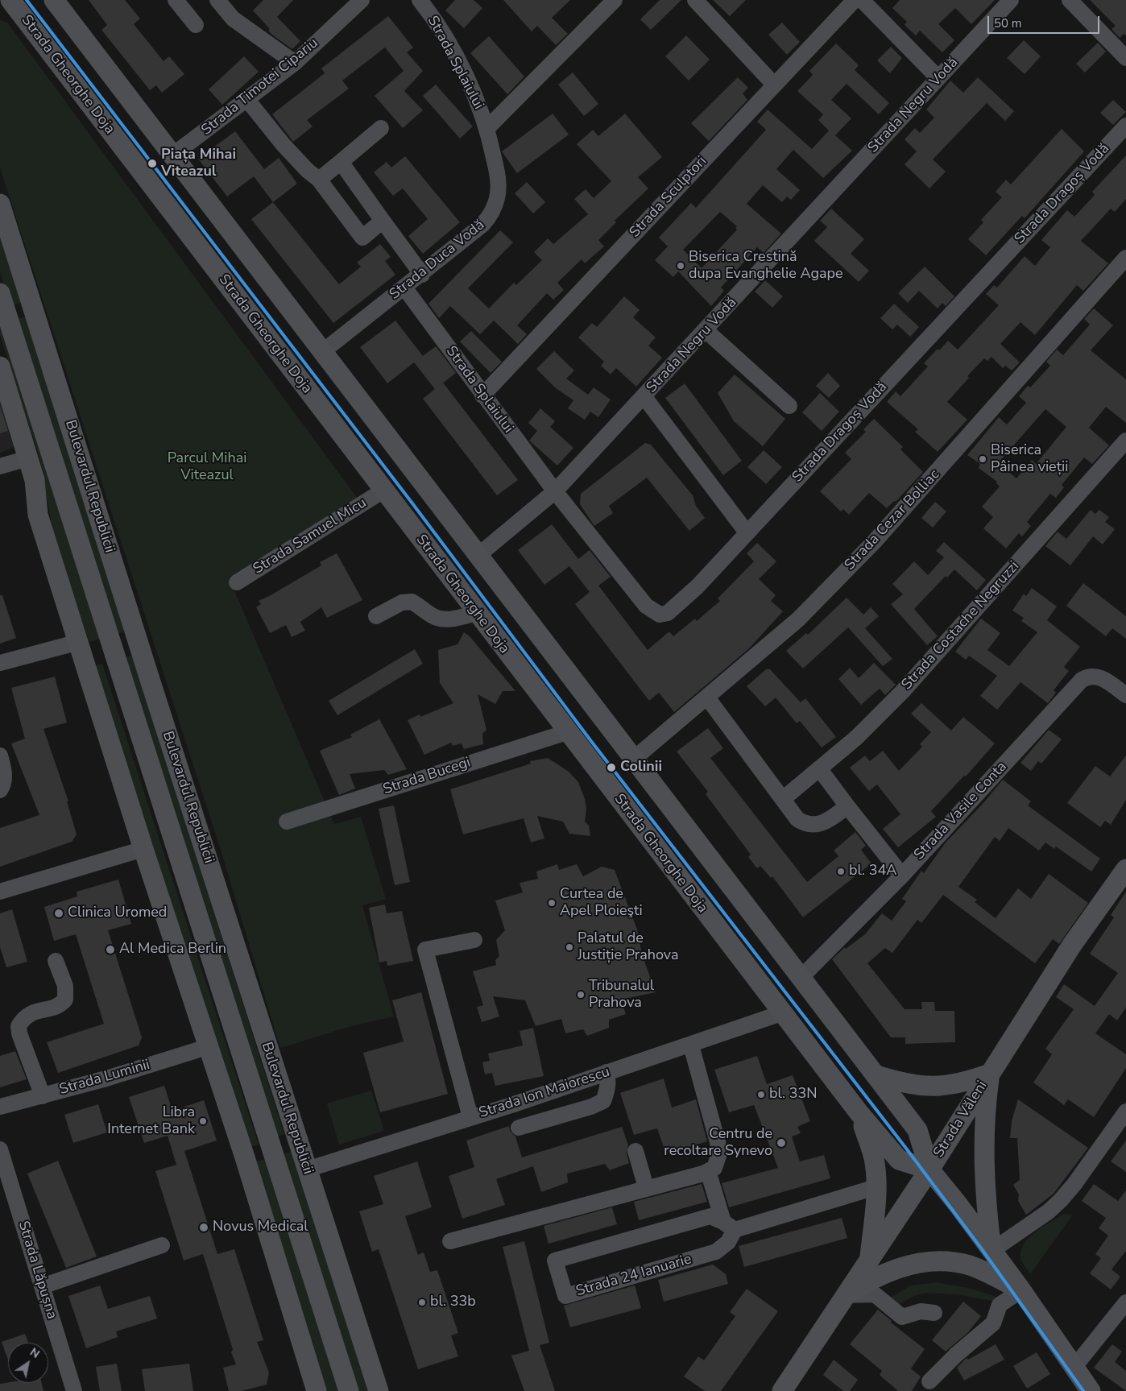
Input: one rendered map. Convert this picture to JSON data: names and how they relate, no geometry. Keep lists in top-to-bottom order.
{
  "streets": {
    "main road": ["Strada Gheorghe Doja", "Bulevardul Republicii", "Strada Văleni"],
    "street": [
      "Strada Splaiului",
      "Strada Timotei Cipariu",
      "Strada Negru Vodă",
      "Strada Dragoș Vodă",
      "Strada Sculptori",
      "Strada Duca Vodă",
      "Strada Cezar Bolliac",
      "Strada Samuel Micu",
      "Strada Costache Negruzzi",
      "Strada Bucegi",
      "Strada Vasile Conta",
      "Strada Luminii",
      "Strada Ion Maiorescu",
      "Strada Lăpușna",
      "Strada 24 Ianuarie"
    ]
  },
  "crossings": [
    ["Strada Splaiului", "Strada Negru Vodă"],
    ["Strada Splaiului", "Strada Dragoș Vodă"],
    ["Strada Splaiului", "Strada Sculptori"],
    ["Strada Splaiului", "Strada Duca Vodă"],
    ["Strada Gheorghe Doja", "Strada Samuel Micu"],
    ["Strada Gheorghe Doja", "Strada Bucegi"],
    ["Strada Gheorghe Doja", "Strada Ion Maiorescu"],
    ["Strada Gheorghe Doja", "Strada Văleni"],
    ["Strada Negru Vodă", "Strada Dragoș Vodă"],
    ["Bulevardul Republicii", "Strada Ion Maiorescu"]
  ],
  "parks": ["Parcul Mihai Viteazul"],
  "places": [
    "Piața Mihai Viteazul",
    "Biserica Crestină dupa Evanghelie Agape",
    "Biserica Pâinea vieții",
    "Colinii",
    "bl. 34A",
    "Curtea de Apel Ploieşti",
    "Clinica Uromed",
    "Palatul de Justiție Prahova",
    "Al Medica Berlin",
    "Tribunalul Prahova",
    "bl. 33N",
    "Libra Internet Bank",
    "Centru de recoltare Synevo",
    "Novus Medical",
    "bl. 33b"
  ],
  "scale_bar": "50 m",
  "north": "top right"
}
